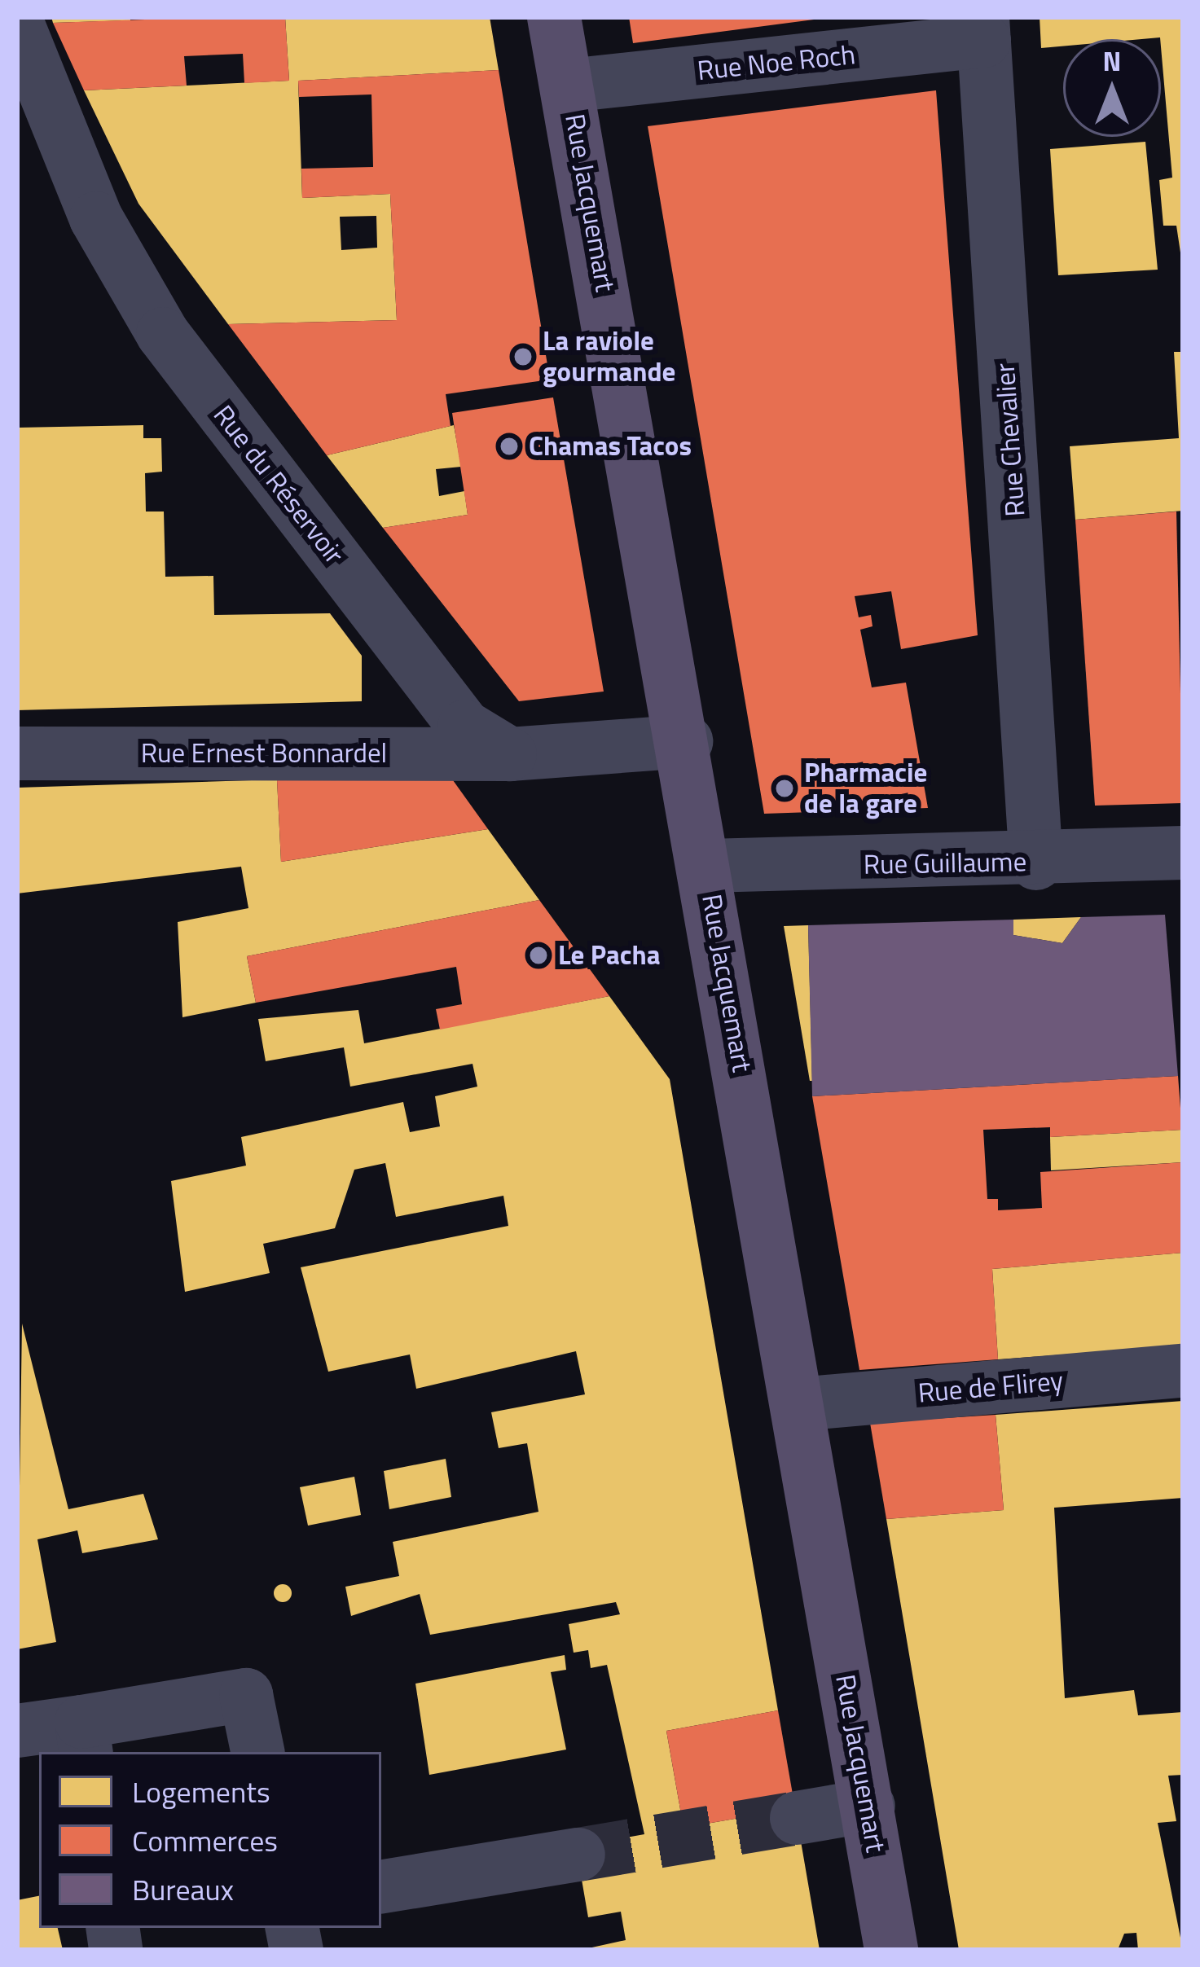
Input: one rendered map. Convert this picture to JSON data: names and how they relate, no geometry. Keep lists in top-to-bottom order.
{
  "streets": {
    "main road": ["Rue Jacquemart"],
    "street": [
      "Rue Noe Roch",
      "Rue Chevalier",
      "Rue du Réservoir",
      "Rue Ernest Bonnardel",
      "Rue Guillaume",
      "Rue de Flirey"
    ]
  },
  "crossings": [
    ["Rue Noe Roch", "Rue Jacquemart"],
    ["Rue Noe Roch", "Rue Chevalier"],
    ["Rue Jacquemart", "Rue Guillaume"],
    ["Rue Jacquemart", "Rue de Flirey"],
    ["Rue Chevalier", "Rue Guillaume"],
    ["Rue du Réservoir", "Rue Ernest Bonnardel"]
  ],
  "places": [
    "La raviole gourmande",
    "Chamas Tacos",
    "Pharmacie de la gare",
    "Le Pacha"
  ],
  "legend": ["Logements", "Commerces", "Bureaux"],
  "north": "top"
}
